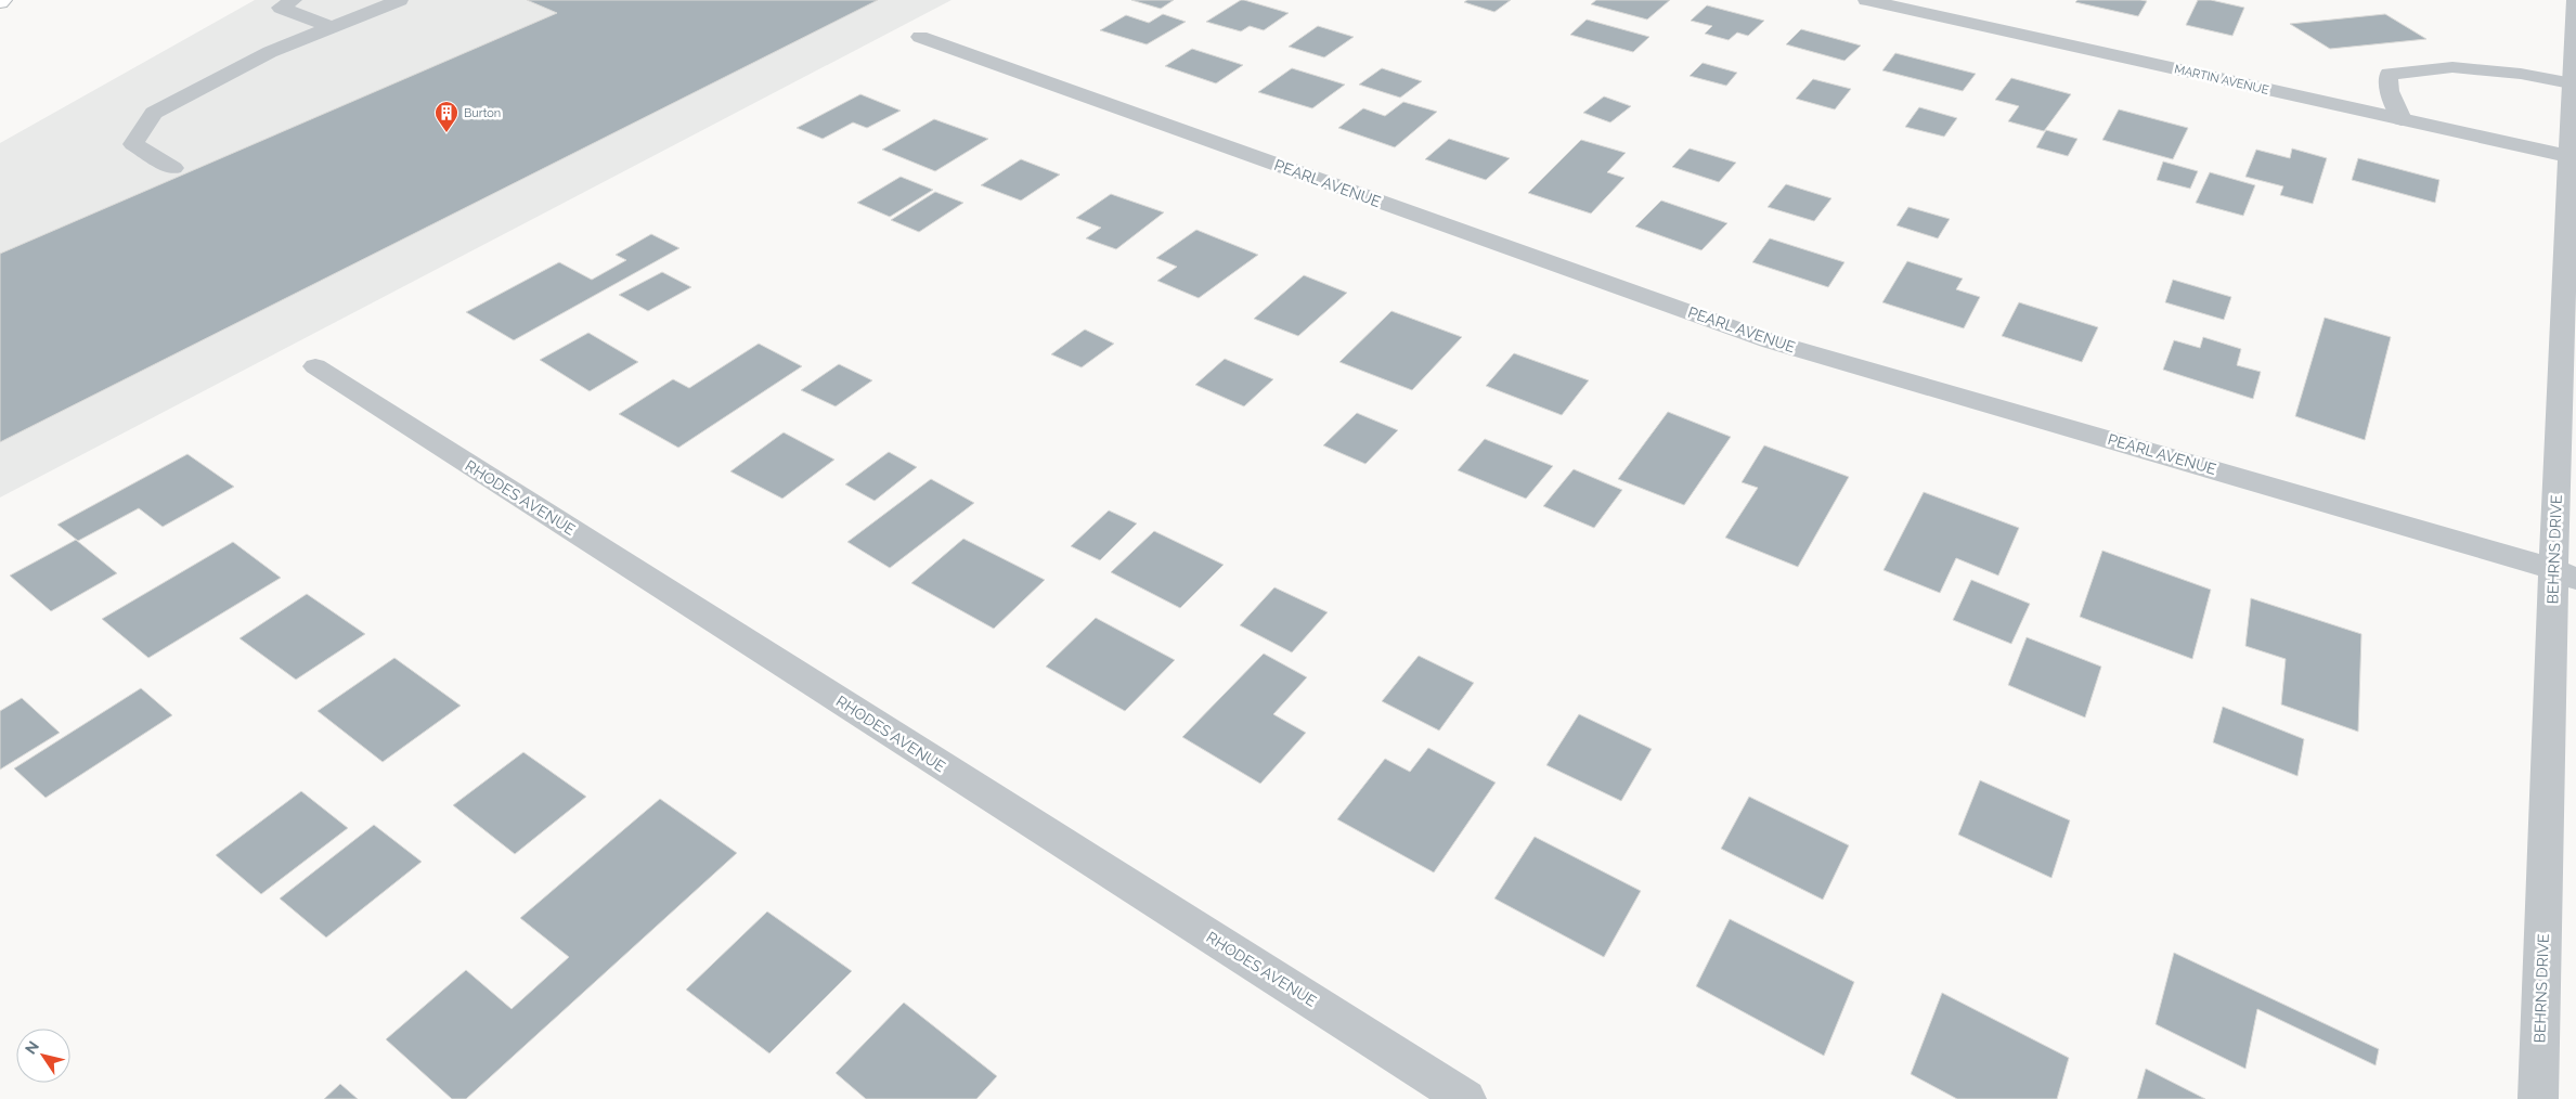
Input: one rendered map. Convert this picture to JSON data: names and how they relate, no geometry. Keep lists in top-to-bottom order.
{
  "streets": {
    "street": [
      "MARTIN AVENUE",
      "PEARL AVENUE",
      "RHODES AVENUE",
      "BEHRNS DRIVE"
    ]
  },
  "crossings": [
    ["MARTIN AVENUE", "BEHRNS DRIVE"],
    ["PEARL AVENUE", "BEHRNS DRIVE"]
  ],
  "places": {
    "building": ["Burton"]
  },
  "north": "top left"
}
